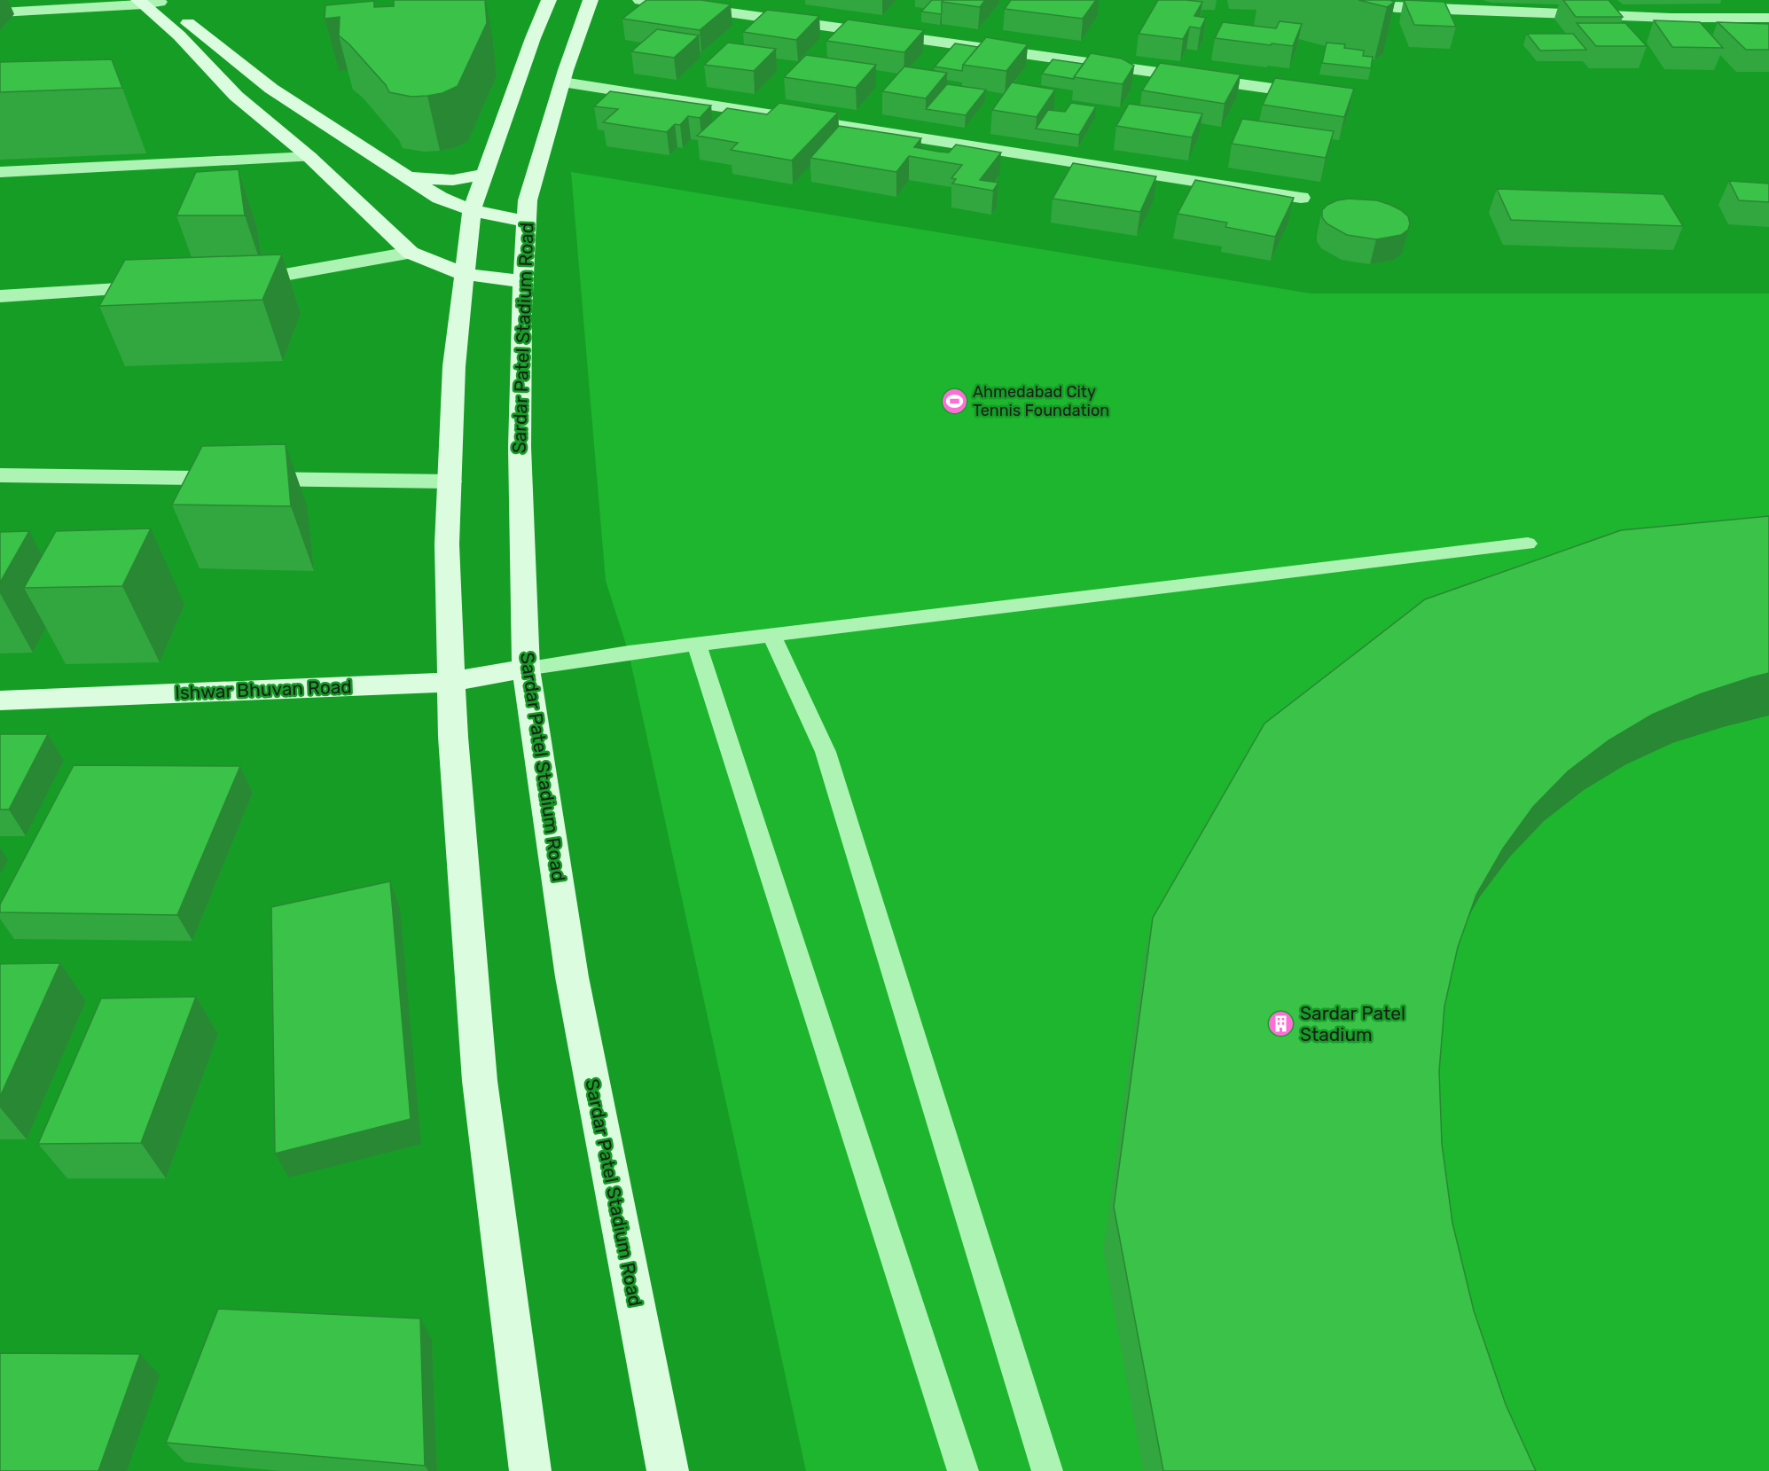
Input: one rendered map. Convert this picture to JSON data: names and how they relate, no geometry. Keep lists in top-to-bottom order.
{
  "streets": {
    "street": ["Sardar Patel Stadium Road", "Ishwar Bhuvan Road"]
  },
  "crossings": [
    ["Sardar Patel Stadium Road", "Ishwar Bhuvan Road"]
  ],
  "places": {
    "sports": ["Ahmedabad City Tennis Foundation"],
    "building": ["Sardar Patel Stadium"]
  }
}
